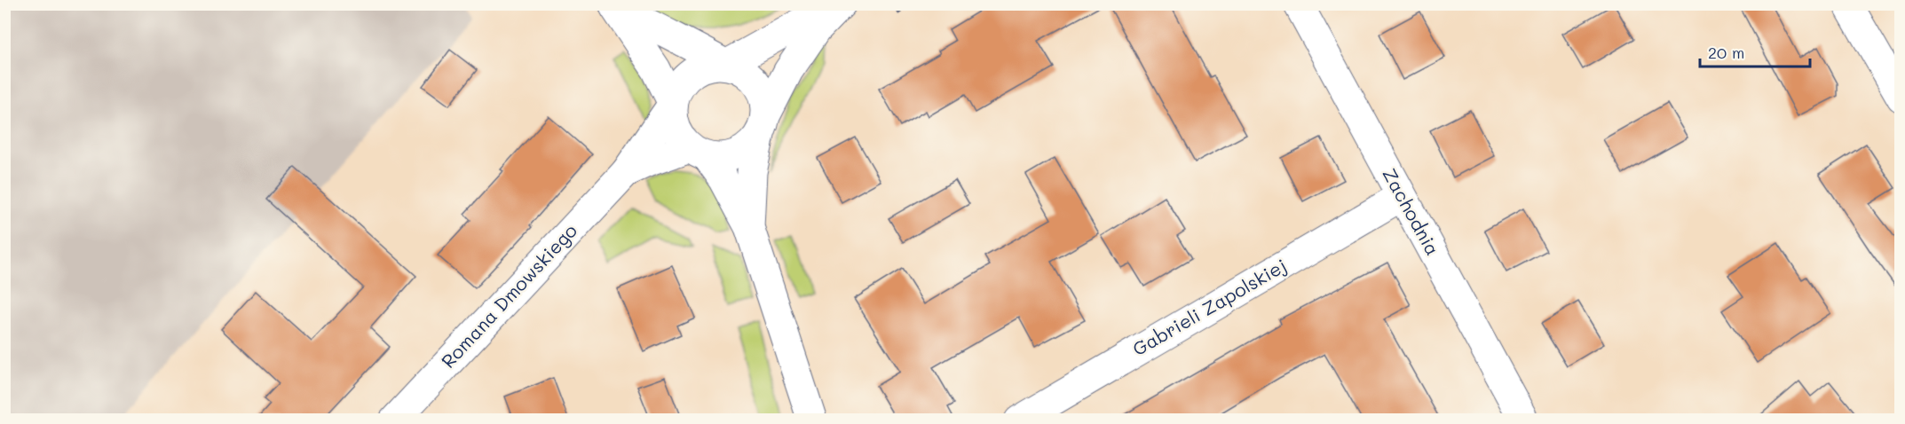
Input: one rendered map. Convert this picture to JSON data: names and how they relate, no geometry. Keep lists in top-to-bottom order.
{
  "streets": {
    "street": ["Zachodnia", "Romana Dmowskiego", "Gabrieli Zapolskiej"]
  },
  "crossings": [
    ["Zachodnia", "Gabrieli Zapolskiej"]
  ],
  "scale_bar": "20 m"
}
